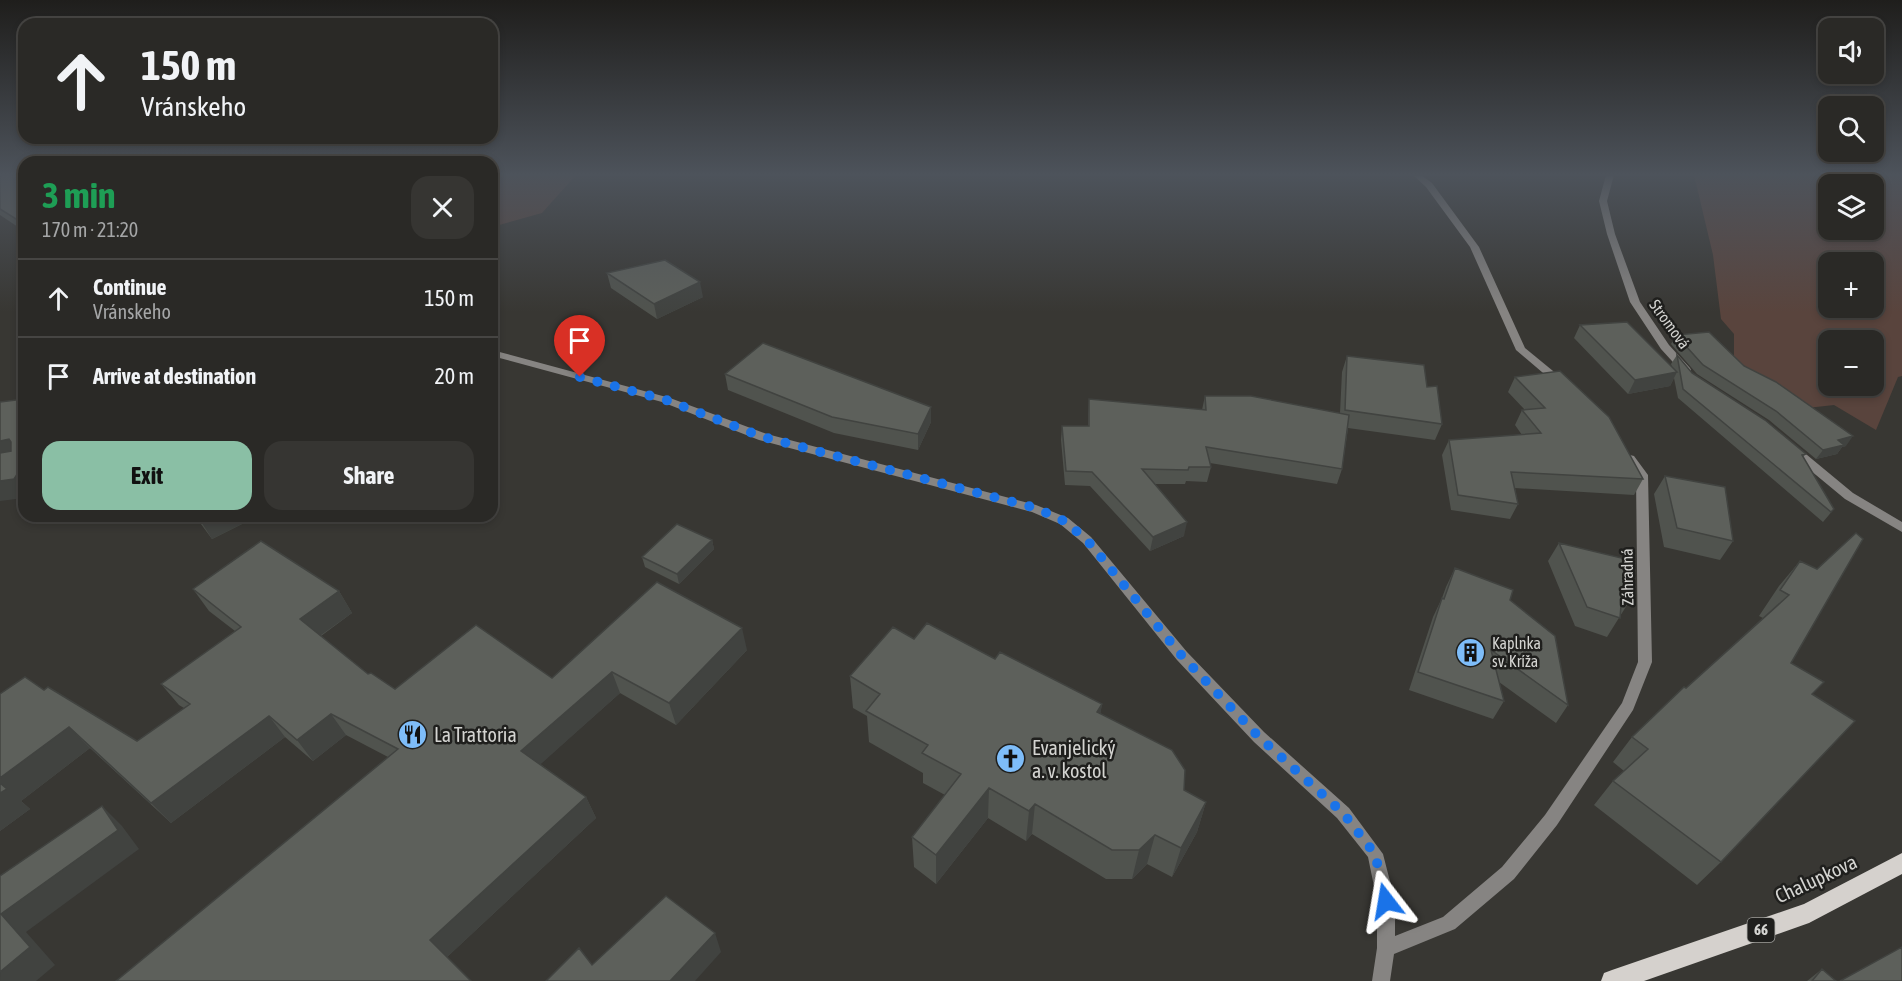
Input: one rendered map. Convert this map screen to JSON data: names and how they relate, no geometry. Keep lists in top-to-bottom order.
{
  "streets": {
    "main road": ["Chalupkova", "66"],
    "street": ["Stromová", "Záhradná"]
  },
  "places": {
    "building": ["Kaplnka sv. Kríža"],
    "restaurant": ["La Trattoria"],
    "church": ["Evanjelický a. v. kostol"]
  },
  "page": {
    "map_buttons": ["+", "−"],
    "turn": ["150 m", "Vránskeho"],
    "heading": ["3 min", "170 m · 21:20"],
    "list": [
      {
        "name": "Continue",
        "note": "Vránskeho",
        "value": "150 m"
      },
      {
        "name": "Arrive at destination",
        "value": "20 m"
      }
    ],
    "buttons": ["Exit", "Share"]
  }
}
